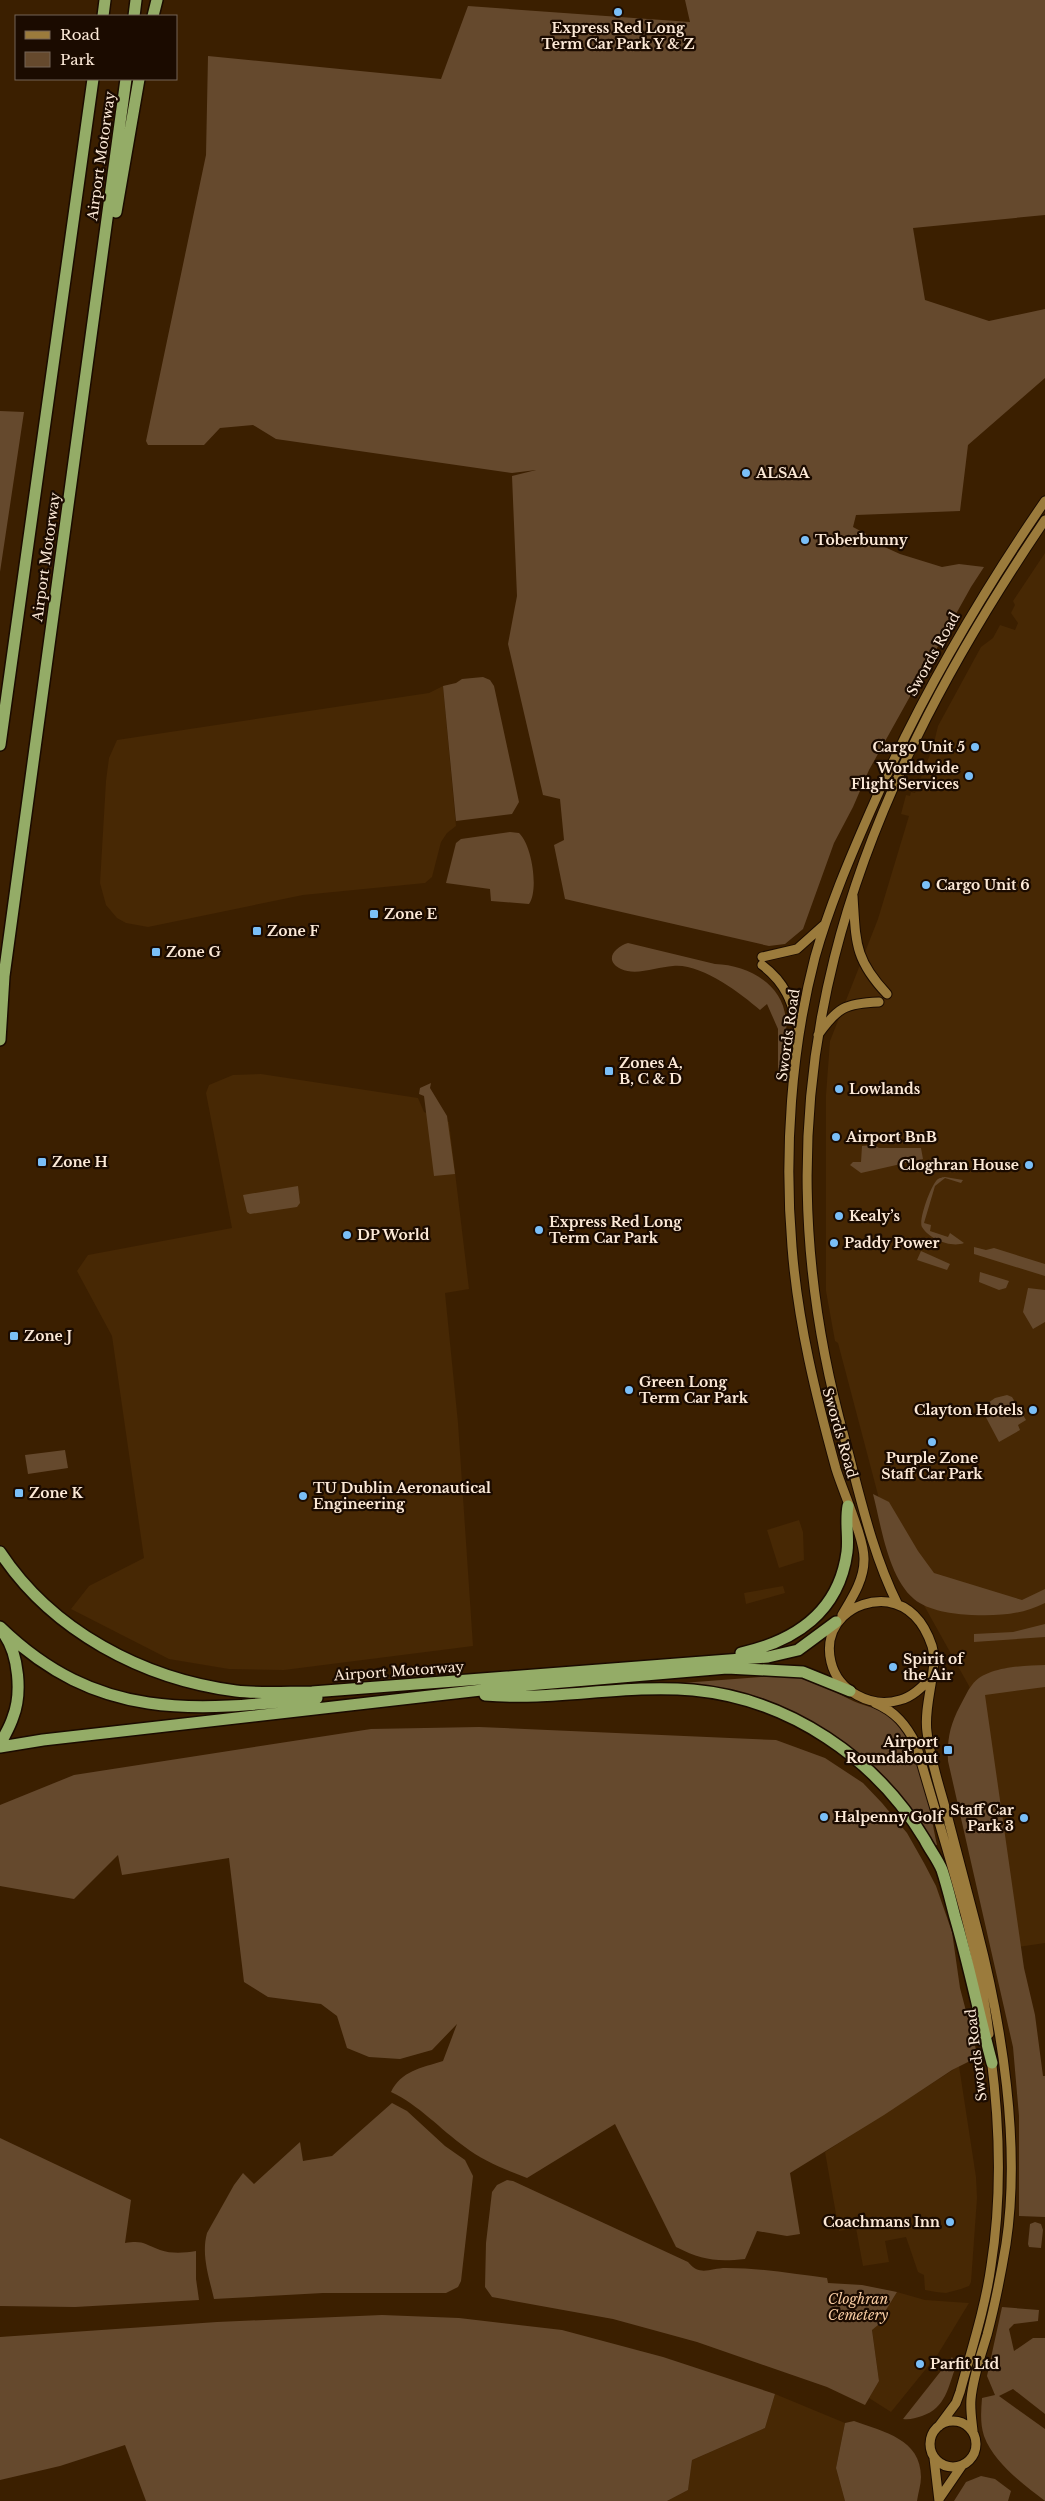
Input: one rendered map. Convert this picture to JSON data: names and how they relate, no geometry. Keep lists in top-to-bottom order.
{
  "streets": {
    "highway": ["Airport Motorway"],
    "main road": ["Swords Road"]
  },
  "crossings": [
    ["Airport Motorway", "Swords Road"]
  ],
  "parks": ["Cloghran Cemetery"],
  "places": {
    "other": [
      "Express Red Long Term Car Park Y & Z",
      "ALSAA",
      "Toberbunny",
      "Cargo Unit 5",
      "Worldwide Flight Services",
      "Cargo Unit 6",
      "Lowlands",
      "Airport BnB",
      "Cloghran House",
      "Kealy’s",
      "Express Red Long Term Car Park",
      "DP World",
      "Paddy Power",
      "Green Long Term Car Park",
      "Clayton Hotels",
      "Purple Zone Staff Car Park",
      "TU Dublin Aeronautical Engineering",
      "Spirit of the Air",
      "Halpenny Golf",
      "Staff Car Park 3",
      "Coachmans Inn",
      "Parfit Ltd"
    ],
    "transit": [
      "Zone E",
      "Zone F",
      "Zone G",
      "Zones A, B, C & D",
      "Zone H",
      "Zone J",
      "Zone K",
      "Airport Roundabout"
    ]
  },
  "legend": ["Road", "Park"]
}
